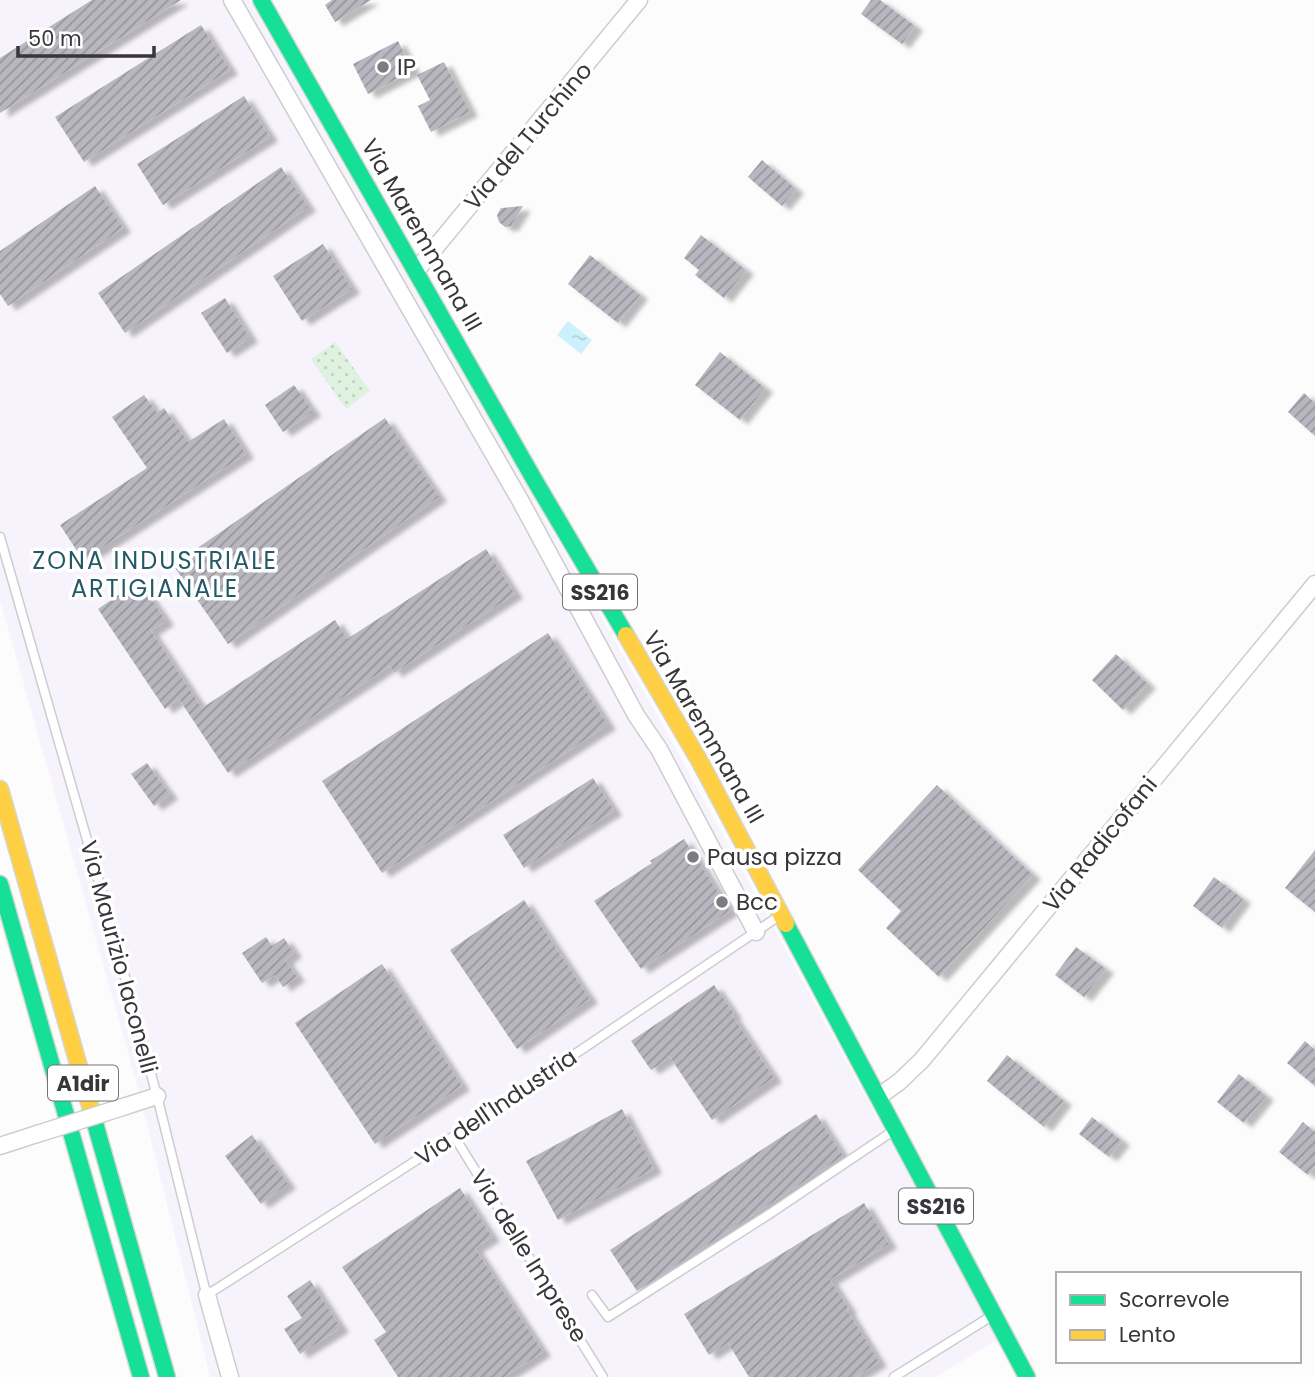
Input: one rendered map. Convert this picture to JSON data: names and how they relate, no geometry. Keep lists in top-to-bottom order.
{
  "streets": {
    "main road": ["Via Maremmana III", "SS216", "A1dir"],
    "street": ["Via del Turchino", "Via Radicofani"],
    "lane": ["Via Maurizio Iaconelli", "Via dell'Industria", "Via delle Imprese"]
  },
  "crossings": [
    ["Via del Turchino", "Via Maremmana III"],
    ["Via Maremmana III", "Via Radicofani"],
    ["Via Maremmana III", "Via dell'Industria"],
    ["Via Maurizio Iaconelli", "Via dell'Industria"],
    ["Via dell'Industria", "Via delle Imprese"]
  ],
  "districts": ["ZONA INDUSTRIALE ARTIGIANALE"],
  "places": ["IP", "Pausa pizza", "Bcc"],
  "legend": ["Scorrevole", "Lento"],
  "scale_bar": "50 m"
}
